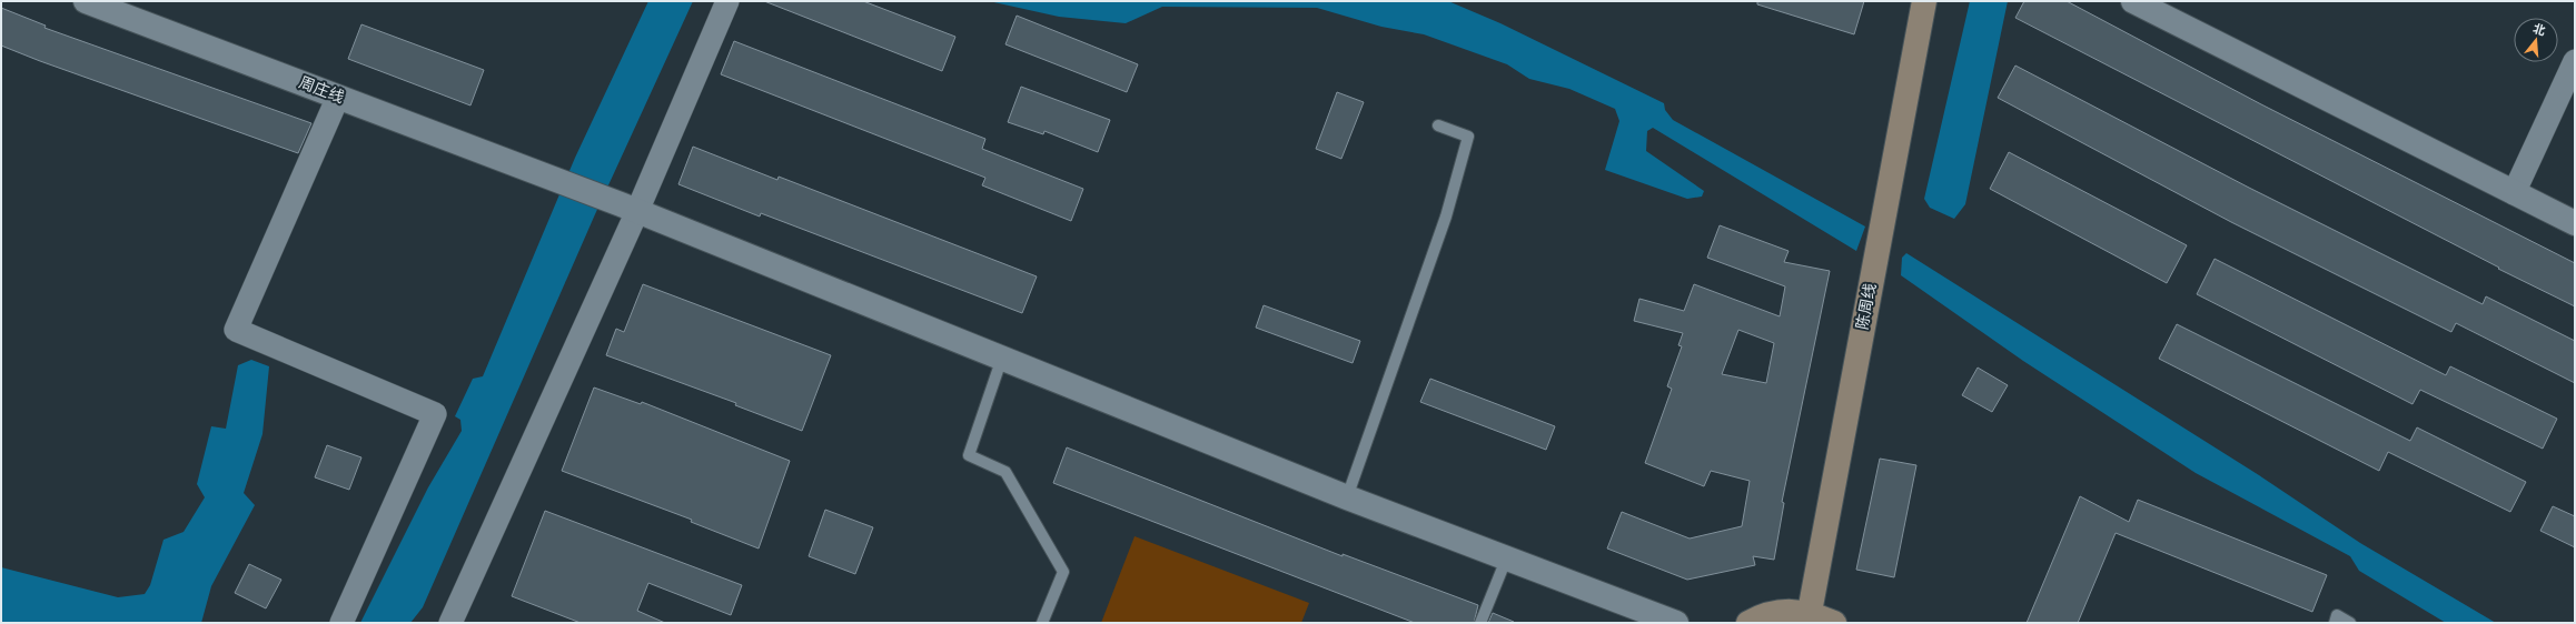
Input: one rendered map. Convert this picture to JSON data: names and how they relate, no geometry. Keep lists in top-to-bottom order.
{
  "streets": {
    "main road": ["陈周线"],
    "street": ["周庄线"]
  },
  "north": "top"
}
